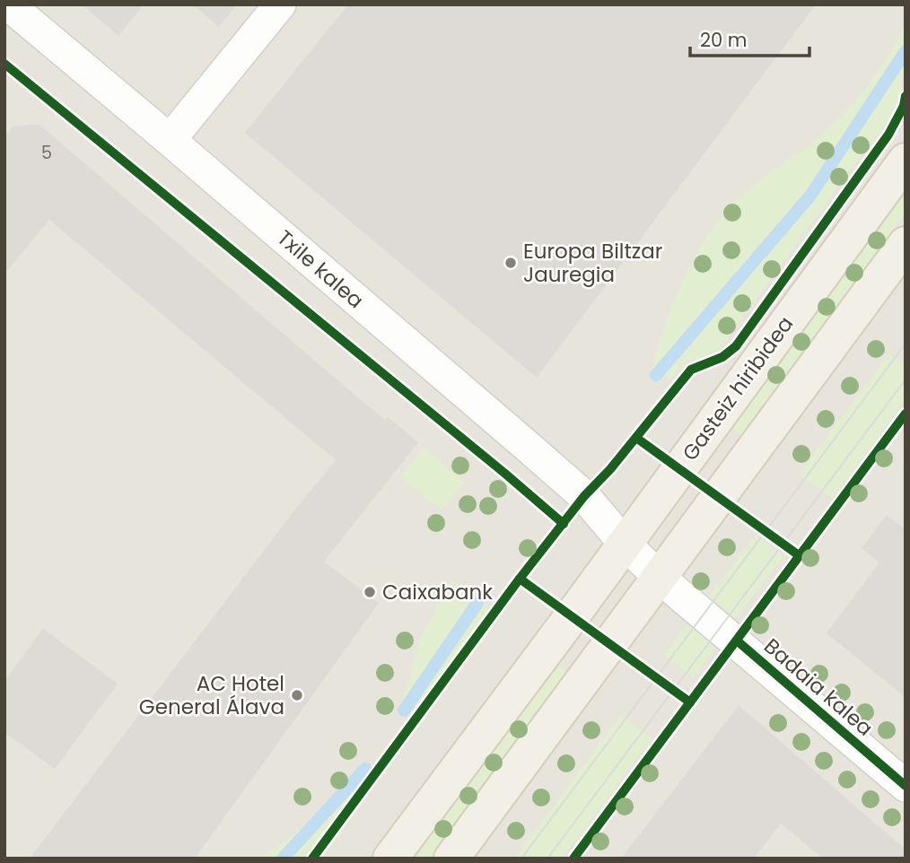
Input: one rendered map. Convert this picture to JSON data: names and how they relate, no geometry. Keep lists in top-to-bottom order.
{
  "streets": {
    "main road": ["Gasteiz hiribidea"],
    "street": ["Txile kalea", "Badaia kalea"]
  },
  "crossings": [
    ["Txile kalea", "Gasteiz hiribidea"],
    ["Txile kalea", "Badaia kalea"],
    ["Gasteiz hiribidea", "Badaia kalea"]
  ],
  "places": ["Europa Biltzar Jauregia", "Caixabank", "AC Hotel General Álava"],
  "house_numbers": ["5"],
  "scale_bar": "20 m"
}
